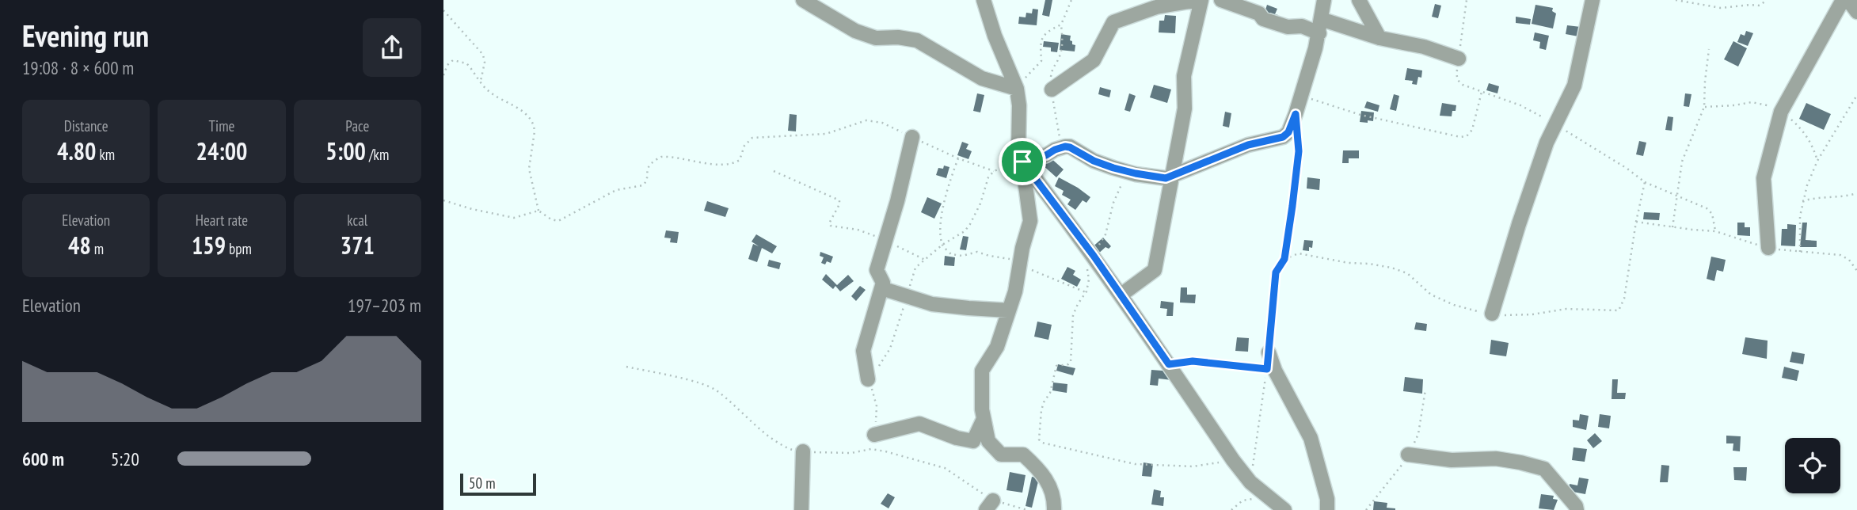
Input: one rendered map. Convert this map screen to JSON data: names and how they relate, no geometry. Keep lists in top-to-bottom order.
{
  "scale_bar": "50 m",
  "page": {
    "heading": ["Evening run", "19:08 · 8 × 600 m"],
    "stats": [
      ["Distance", "4.80 km"],
      ["Time", "24:00"],
      ["Pace", "5:00 /km"],
      ["Elevation", "48 m"],
      ["Heart rate", "159 bpm"],
      ["kcal", "371"]
    ],
    "chart": ["Elevation", "197–203 m"],
    "list": [
      {
        "name": "600 m",
        "note": "5:20"
      }
    ],
    "scale": "50 m"
  }
}
